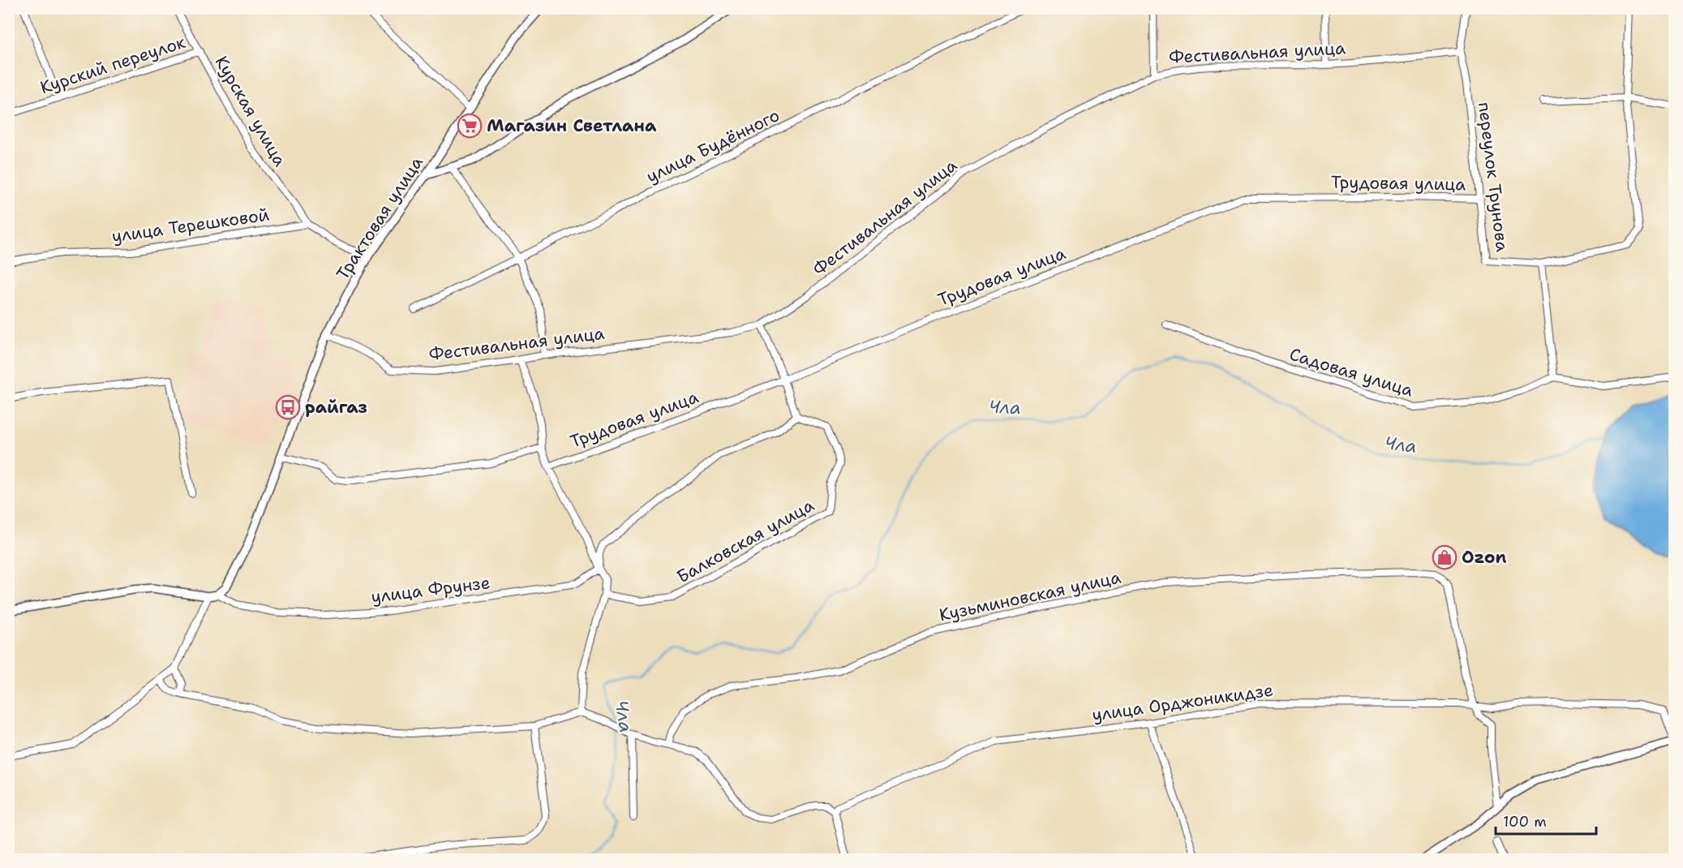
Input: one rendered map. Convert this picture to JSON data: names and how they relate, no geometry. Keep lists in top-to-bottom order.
{
  "streets": {
    "street": [
      "Фестивальная улица",
      "Курский переулок",
      "Курская улица",
      "улица Будённого",
      "переулок Трунова",
      "Трудовая улица",
      "Трактовая улица",
      "улица Терешковой",
      "Садовая улица",
      "Балковская улица",
      "улица Фрунзе",
      "Кузьминовская улица",
      "улица Орджоникидзе"
    ]
  },
  "crossings": [
    ["Фестивальная улица", "переулок Трунова"],
    ["Фестивальная улица", "Трактовая улица"],
    ["Курский переулок", "Курская улица"],
    ["Курская улица", "улица Терешковой"],
    ["переулок Трунова", "Трудовая улица"],
    ["Трактовая улица", "улица Фрунзе"],
    ["Кузьминовская улица", "улица Орджоникидзе"]
  ],
  "water": ["Чла"],
  "places": {
    "supermarket": ["Магазин Светлана"],
    "bus stop": ["райгаз"],
    "shop": ["Ozon"]
  },
  "scale_bar": "100 m"
}
